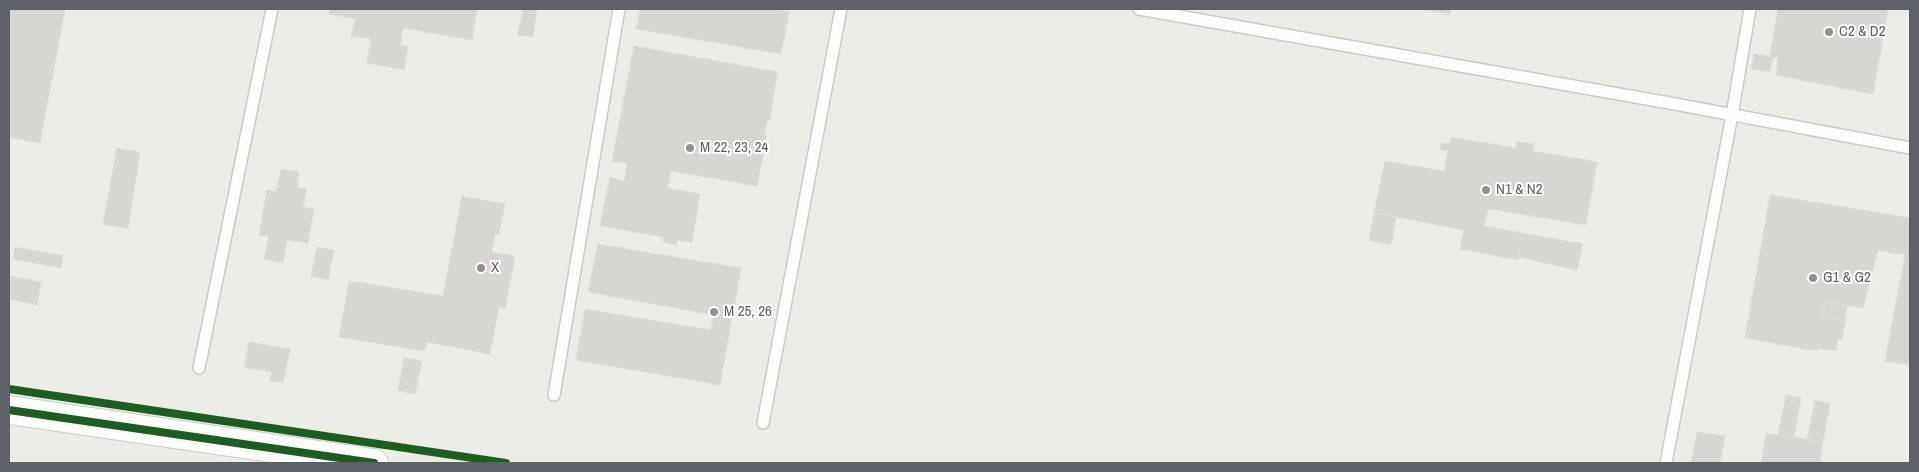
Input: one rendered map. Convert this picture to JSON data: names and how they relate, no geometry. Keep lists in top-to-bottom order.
{
  "places": [
    "C2 & D2",
    "M 22, 23, 24",
    "N1 & N2",
    "X",
    "G1 & G2",
    "M 25, 26"
  ]
}
